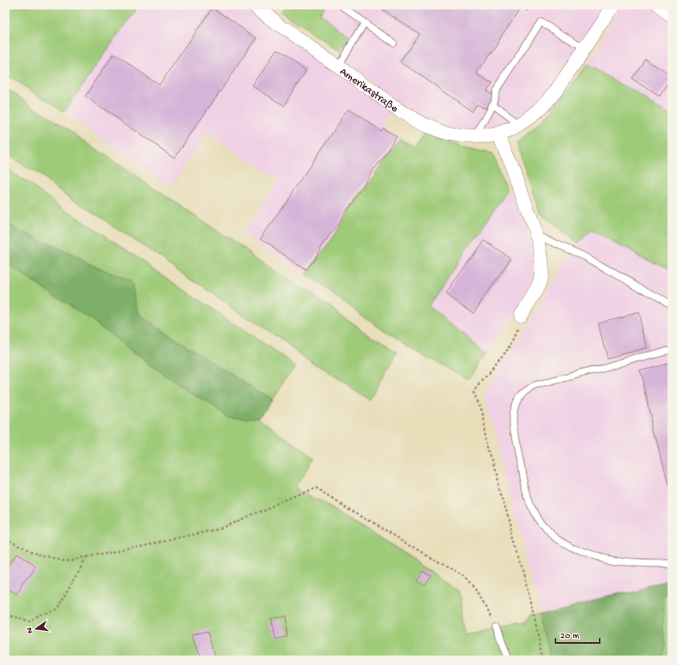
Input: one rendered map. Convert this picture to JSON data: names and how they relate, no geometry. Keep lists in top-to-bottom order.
{
  "streets": {
    "street": ["Amerikastraße"]
  },
  "scale_bar": "20 m",
  "north": "left"
}
